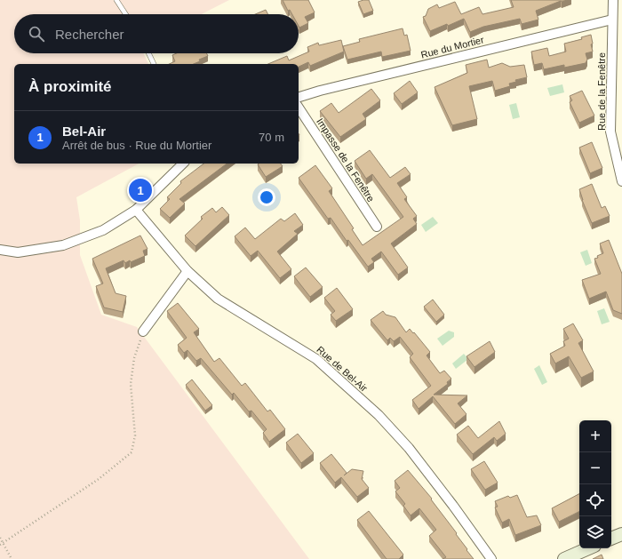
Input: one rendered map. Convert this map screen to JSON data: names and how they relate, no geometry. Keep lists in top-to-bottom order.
{
  "streets": {
    "street": [
      "Rue du Mortier",
      "Rue de la Fenêtre",
      "Impasse de la Fenêtre",
      "Rue de Bel-Air"
    ]
  },
  "crossings": [
    ["Rue du Mortier", "Rue de la Fenêtre"]
  ],
  "page": {
    "search": "Rechercher",
    "heading": "À proximité",
    "list": [
      {
        "mark": "1",
        "name": "Bel-Air",
        "note": "Arrêt de bus · Rue du Mortier",
        "value": "70 m"
      }
    ],
    "pins": "1",
    "map_buttons": ["+", "−"]
  }
}
